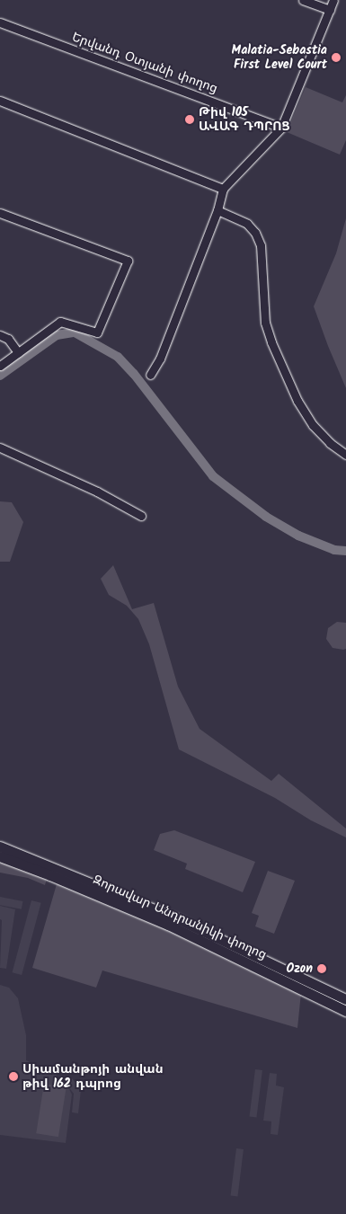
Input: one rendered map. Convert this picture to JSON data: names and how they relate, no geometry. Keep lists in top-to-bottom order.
{
  "streets": {
    "main road": ["Զորավար Անդրանիկի փողոց"],
    "street": ["Երվանդ Օտյանի փողոց"]
  },
  "places": [
    "Malatia-Sebastia First Level Court",
    "Թիվ 105 ԱՎԱԳ ԴՊՐՈՑ",
    "Ozon",
    "Սիամանթոյի անվան թիվ 162 դպրոց"
  ]
}
